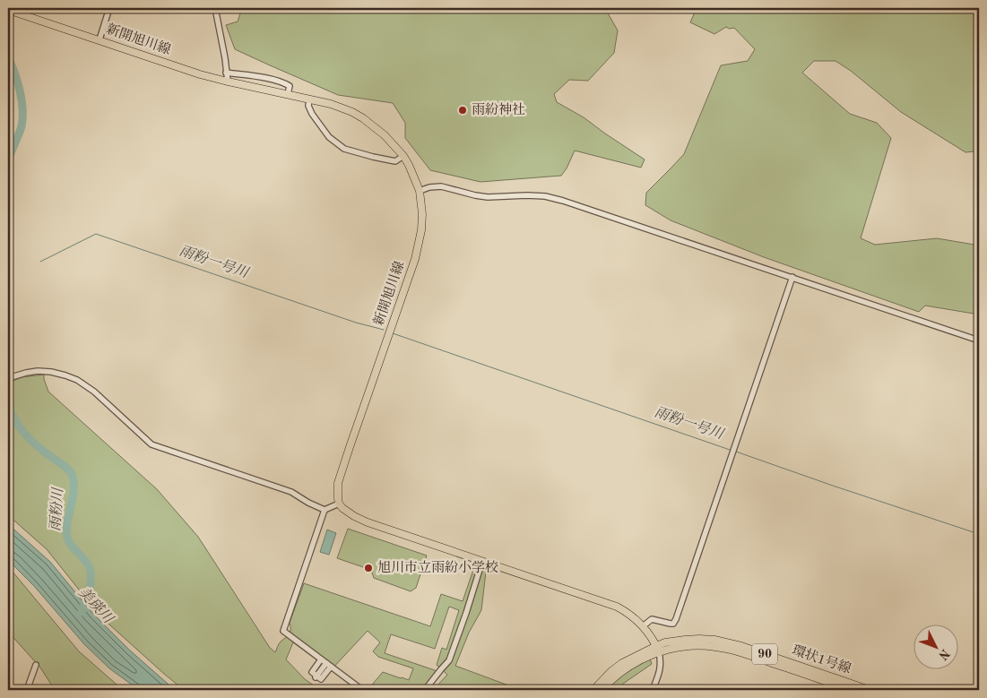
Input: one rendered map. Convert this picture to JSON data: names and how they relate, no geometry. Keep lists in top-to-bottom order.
{
  "streets": {
    "main road": ["新開旭川線", "90", "環状1号線"]
  },
  "water": ["雨粉一号川", "雨粉川", "美瑛川"],
  "places": ["雨紛神社", "旭川市立雨紛小学校"],
  "north": "bottom right"
}
